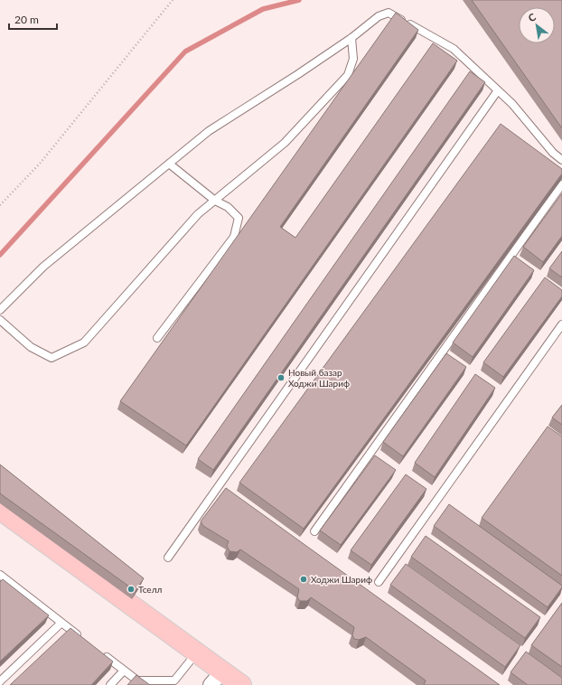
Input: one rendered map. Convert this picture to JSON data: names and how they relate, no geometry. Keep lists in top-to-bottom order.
{
  "places": ["Новый базар Ходжи Шариф", "Ходжи Шариф", "Тселл"],
  "scale_bar": "20 m",
  "north": "top left"
}
